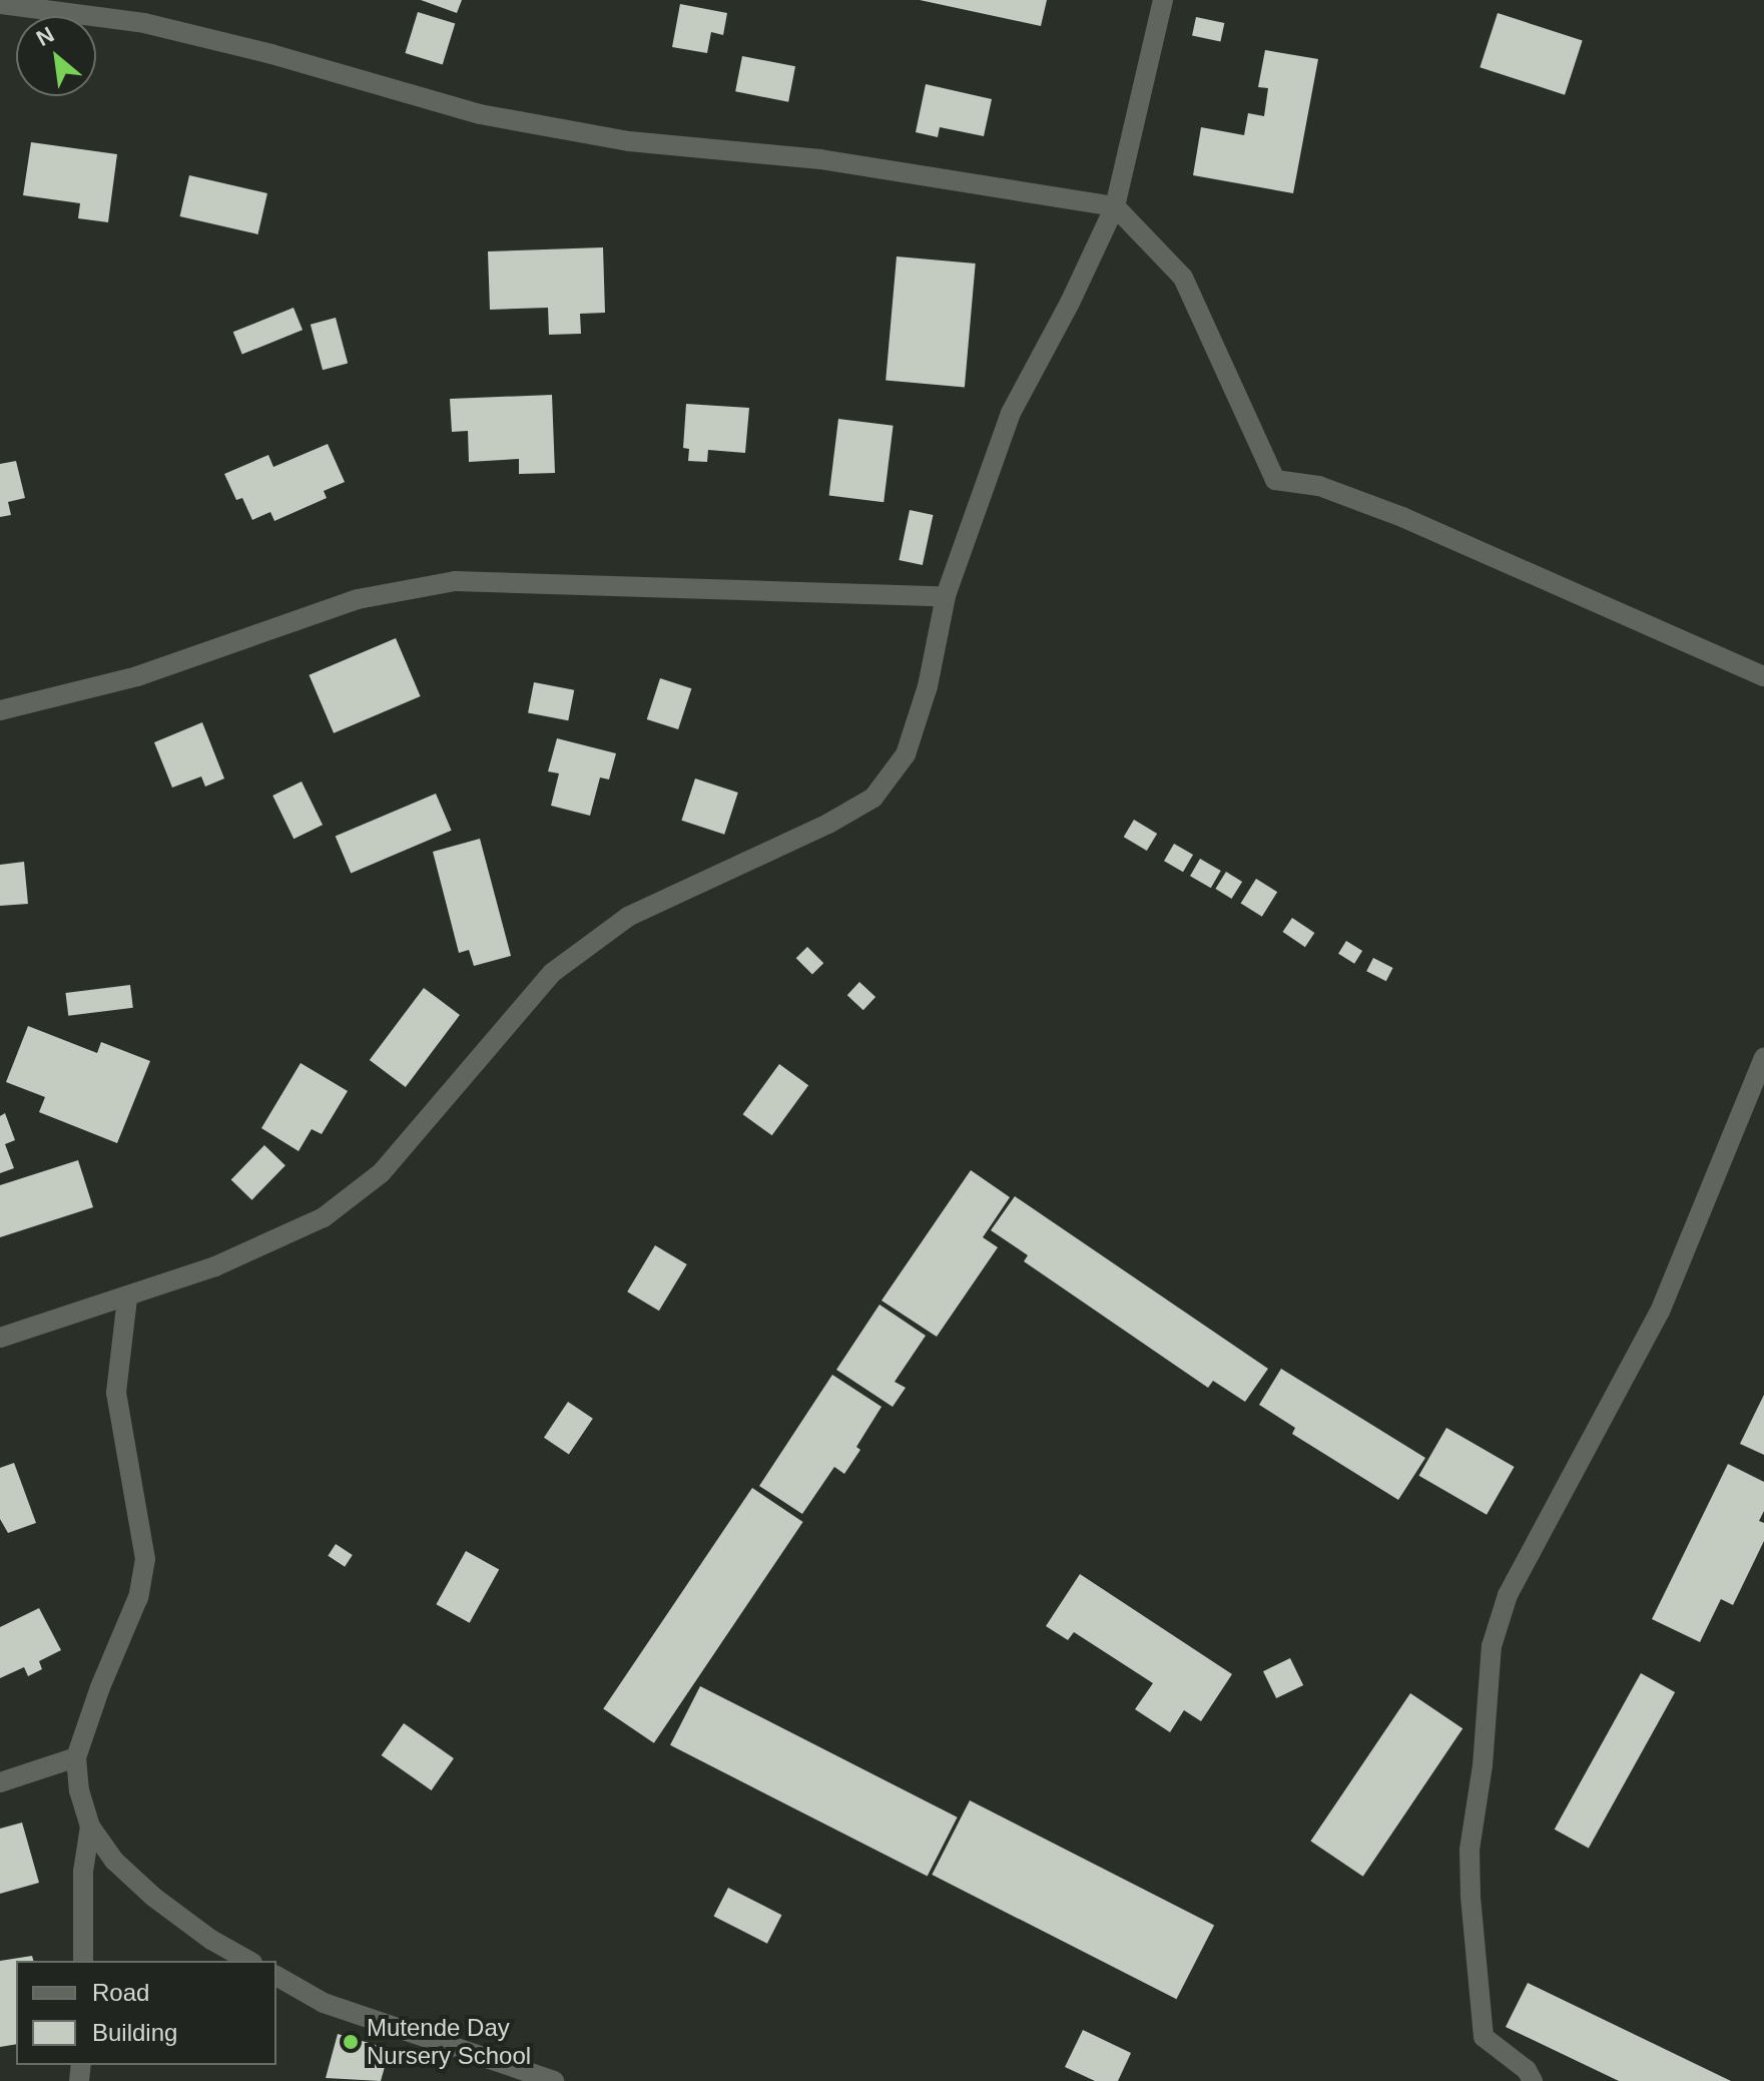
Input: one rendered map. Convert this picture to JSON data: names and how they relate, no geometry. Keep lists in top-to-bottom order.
{
  "places": ["Mutende Day Nursery School"],
  "legend": ["Road", "Building"],
  "north": "top left"
}
